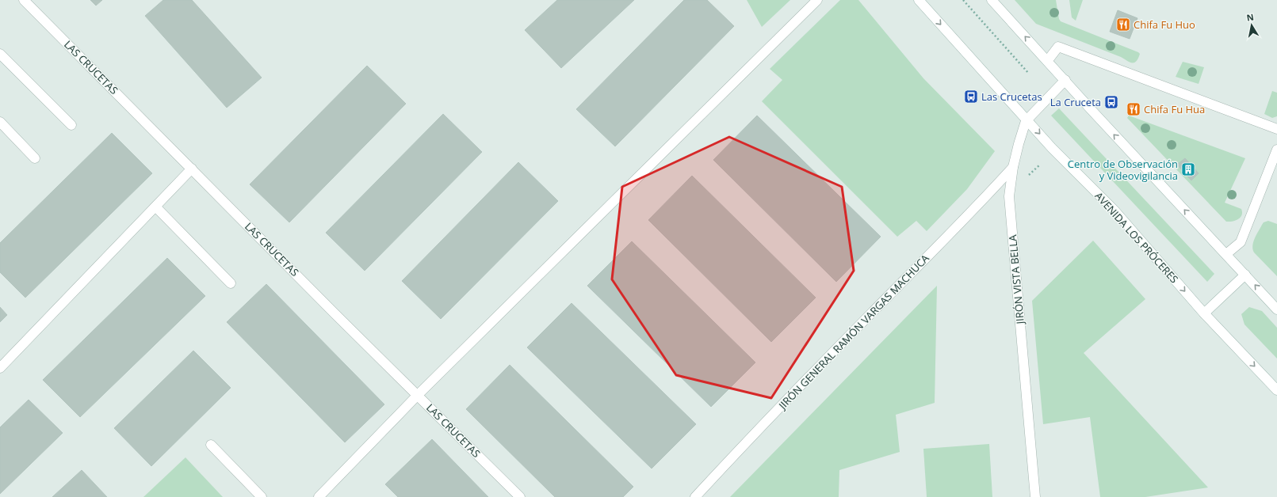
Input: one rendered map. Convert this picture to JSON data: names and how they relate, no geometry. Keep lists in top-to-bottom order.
{
  "streets": {
    "street": [
      "LAS CRUCETAS",
      "AVENIDA LOS PRÓCERES",
      "JIRÓN VISTA BELLA",
      "JIRÓN GENERAL RAMÓN VARGAS MACHUCA"
    ]
  },
  "crossings": [
    ["AVENIDA LOS PRÓCERES", "JIRÓN VISTA BELLA"],
    ["JIRÓN VISTA BELLA", "JIRÓN GENERAL RAMÓN VARGAS MACHUCA"]
  ],
  "places": {
    "restaurant": ["Chifa Fu Huo", "Chifa Fu Hua"],
    "bus stop": ["Las Crucetas", "La Cruceta"],
    "building": ["Centro de Observación y Videovigilancia"]
  },
  "north": "top"
}
